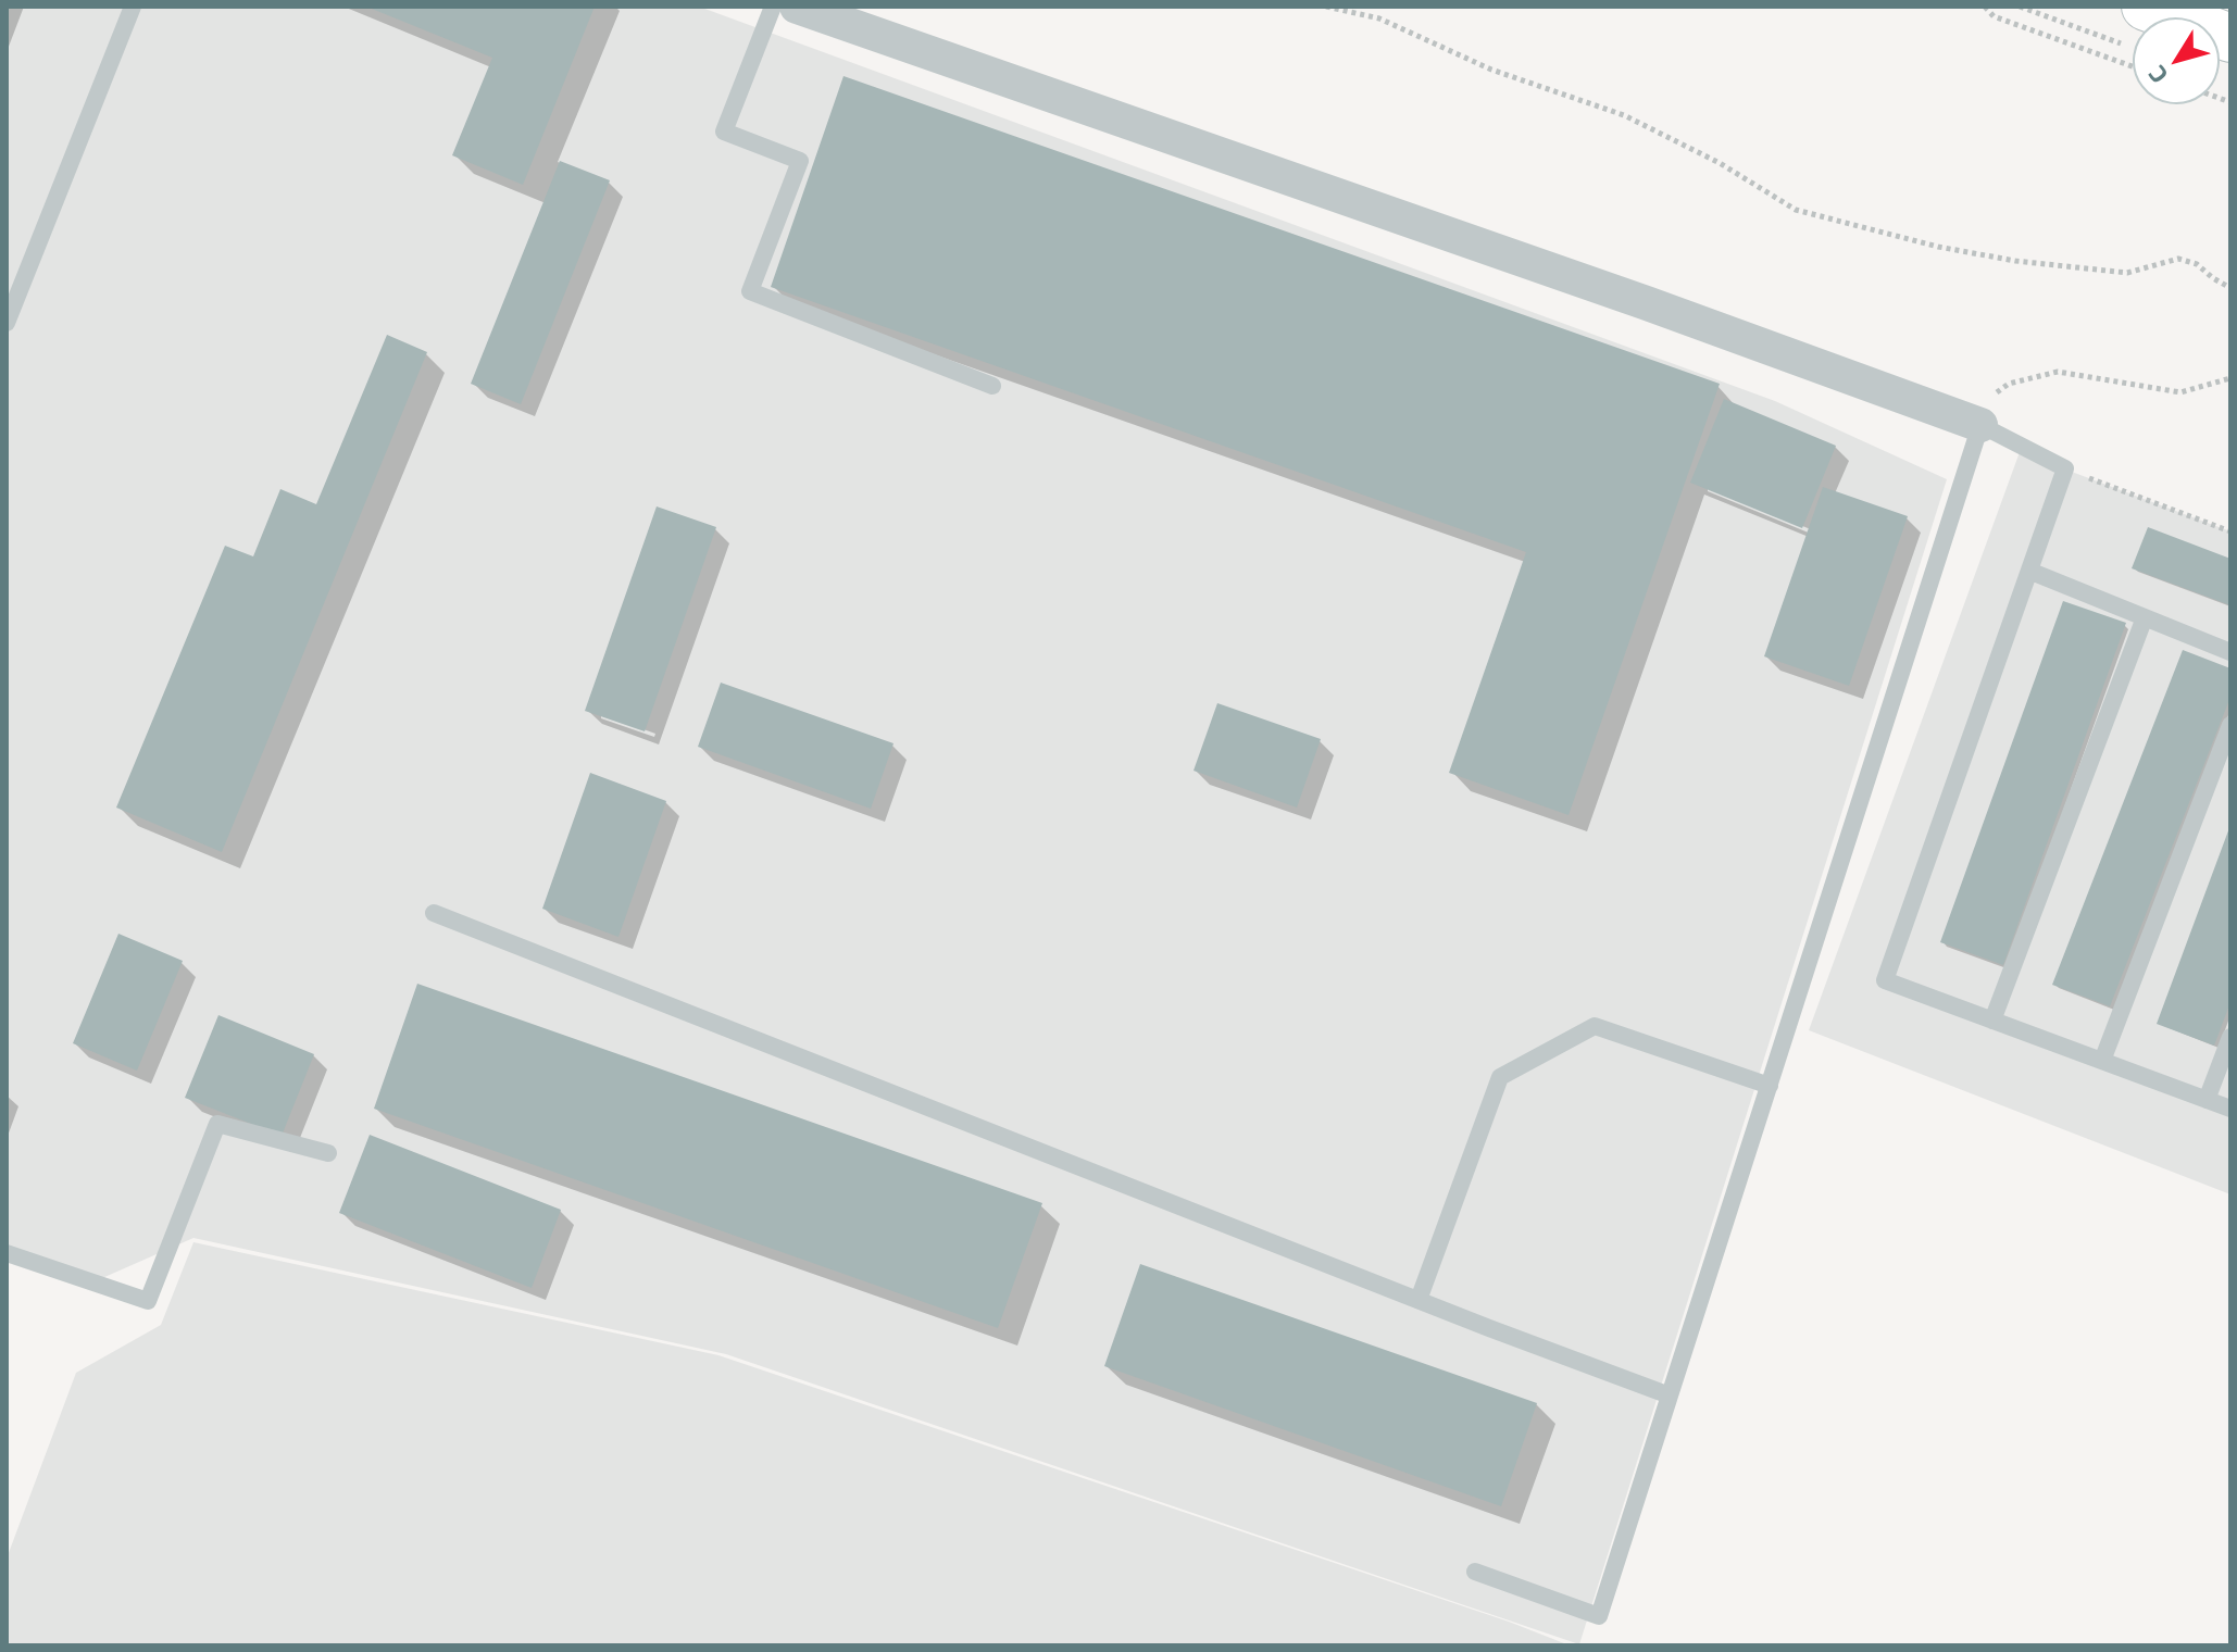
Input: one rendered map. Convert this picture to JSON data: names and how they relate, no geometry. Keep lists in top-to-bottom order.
{
  "north": "bottom left"
}
